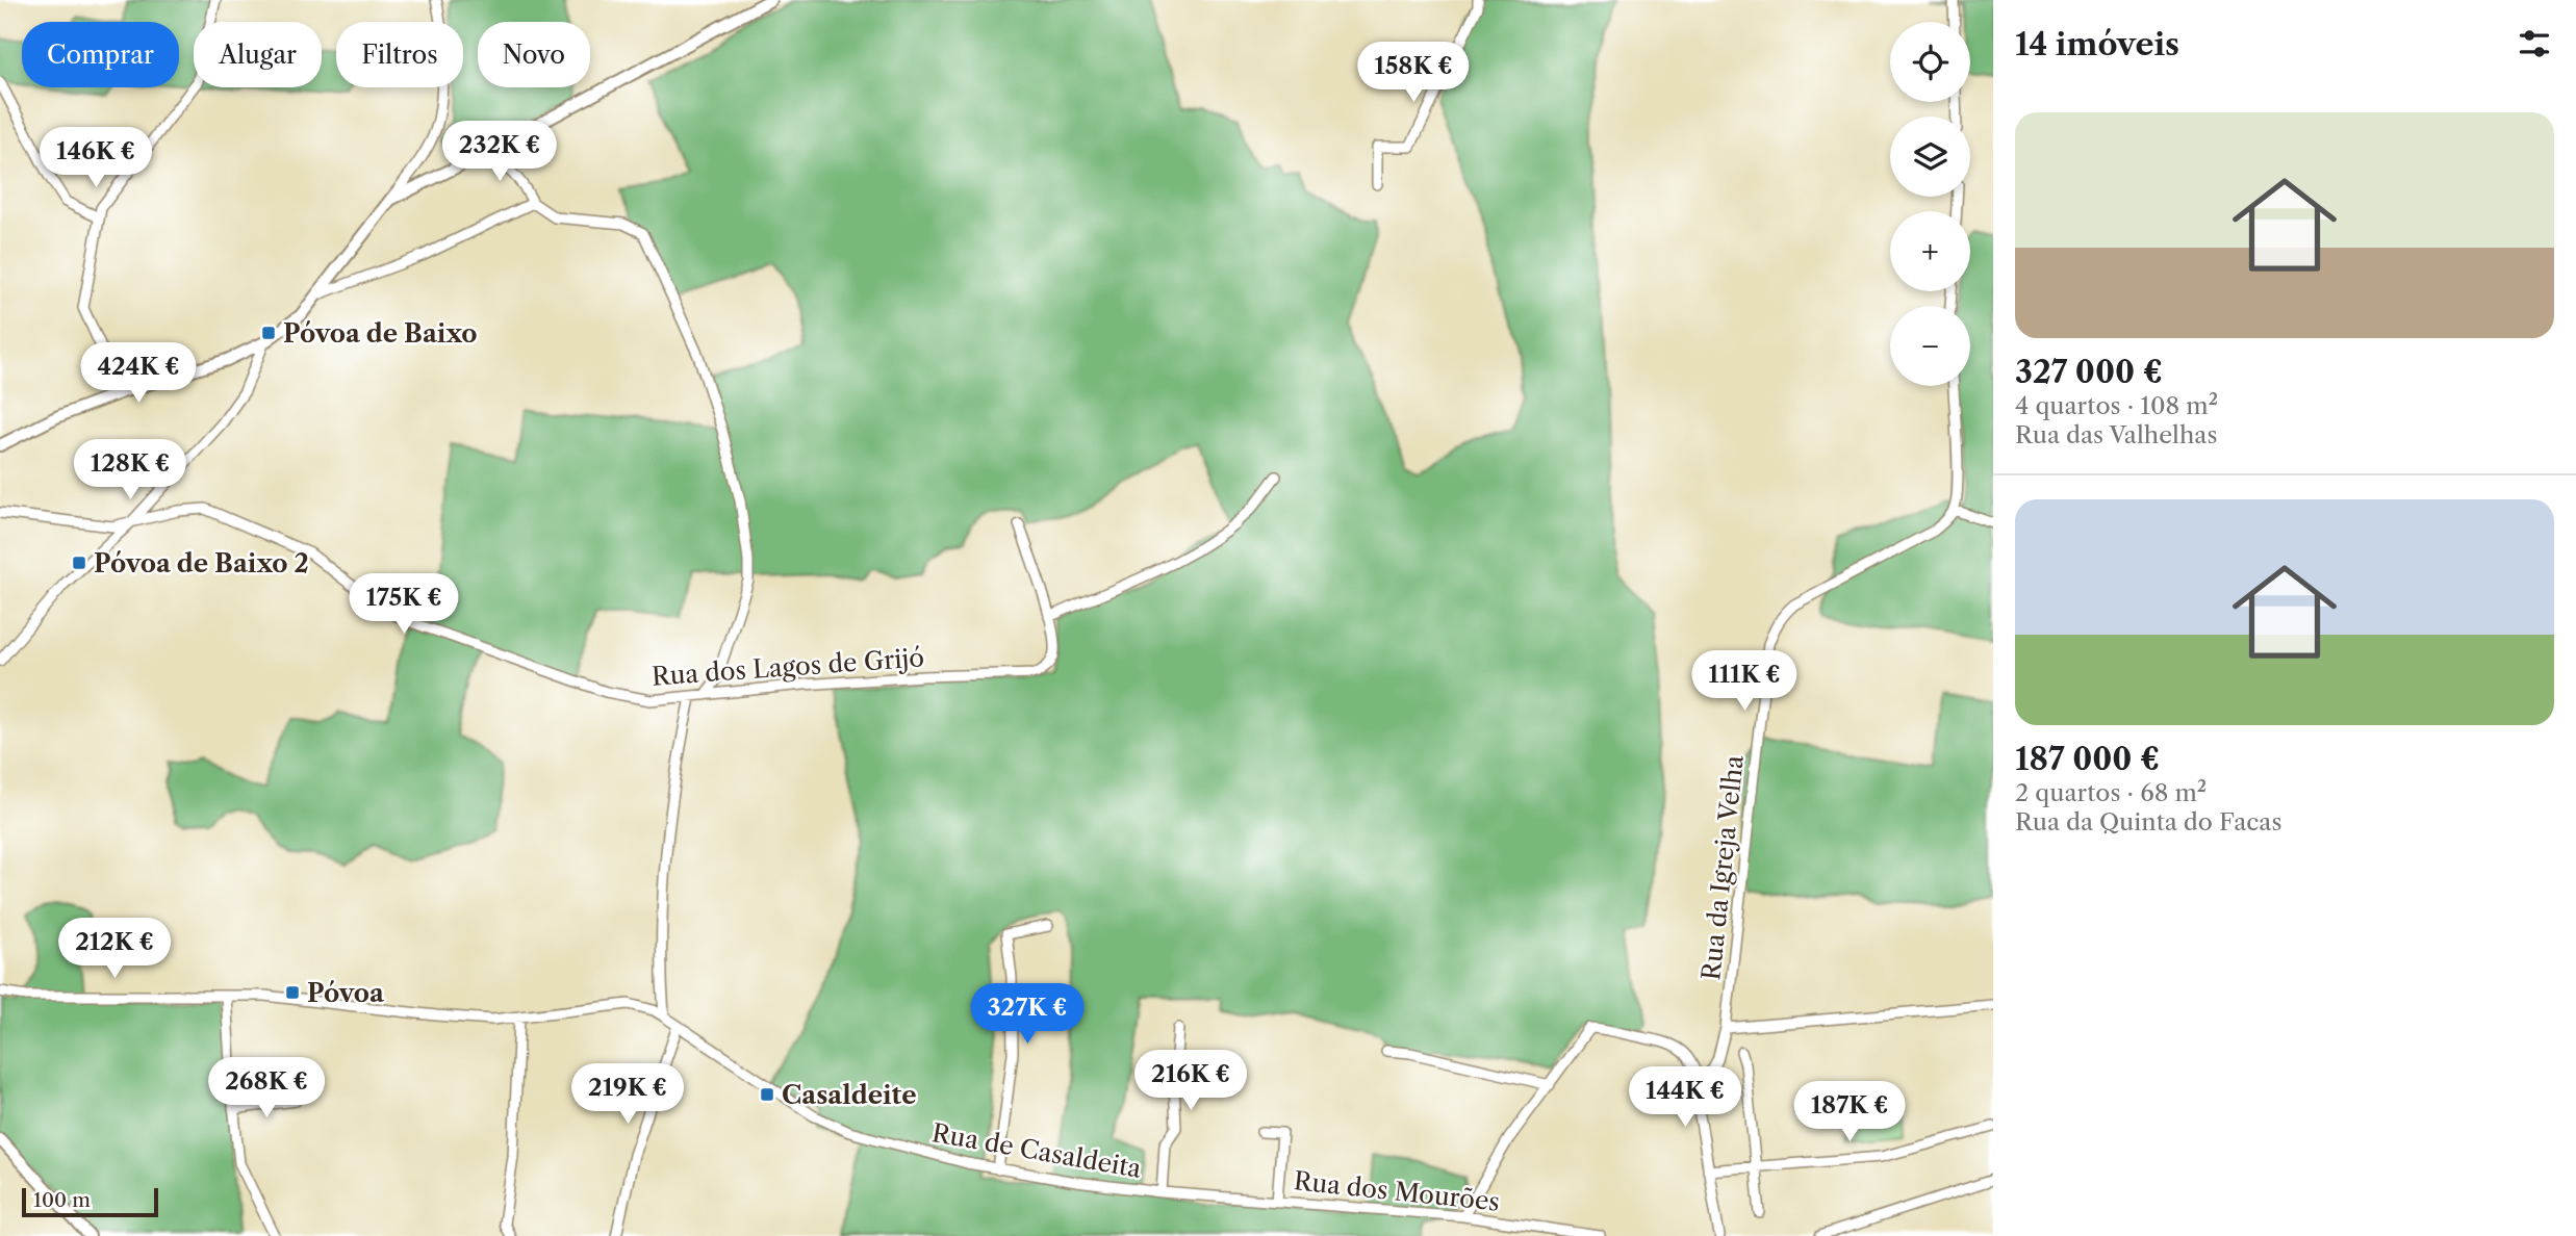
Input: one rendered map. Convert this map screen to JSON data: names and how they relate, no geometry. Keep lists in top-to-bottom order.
{
  "streets": {
    "street": [
      "Rua dos Lagos de Grijó",
      "Rua da Igreja Velha",
      "Rua de Casaldeita",
      "Rua dos Mourões"
    ]
  },
  "crossings": [
    ["Rua de Casaldeita", "Rua dos Mourões"]
  ],
  "places": {
    "transit": [
      "Póvoa de Baixo",
      "Póvoa de Baixo 2",
      "Póvoa",
      "Casaldeite"
    ]
  },
  "scale_bar": "100 m",
  "page": {
    "heading": "14 imóveis",
    "map_buttons": ["+", "−"],
    "chip": [
      "Comprar",
      "Alugar",
      "Filtros",
      "Novo"
    ],
    "price": [
      "158K €",
      "232K €",
      "146K €",
      "424K €",
      "128K €",
      "175K €",
      "111K €",
      "212K €",
      "327K €",
      "216K €",
      "268K €",
      "219K €",
      "144K €",
      "187K €"
    ],
    "list": [
      {
        "name": "327 000 €",
        "note": "4 quartos · 108 m² · Rua das Valhelhas"
      },
      {
        "name": "187 000 €",
        "note": "2 quartos · 68 m² · Rua da Quinta do Facas"
      }
    ],
    "scale": "100 m"
  }
}
